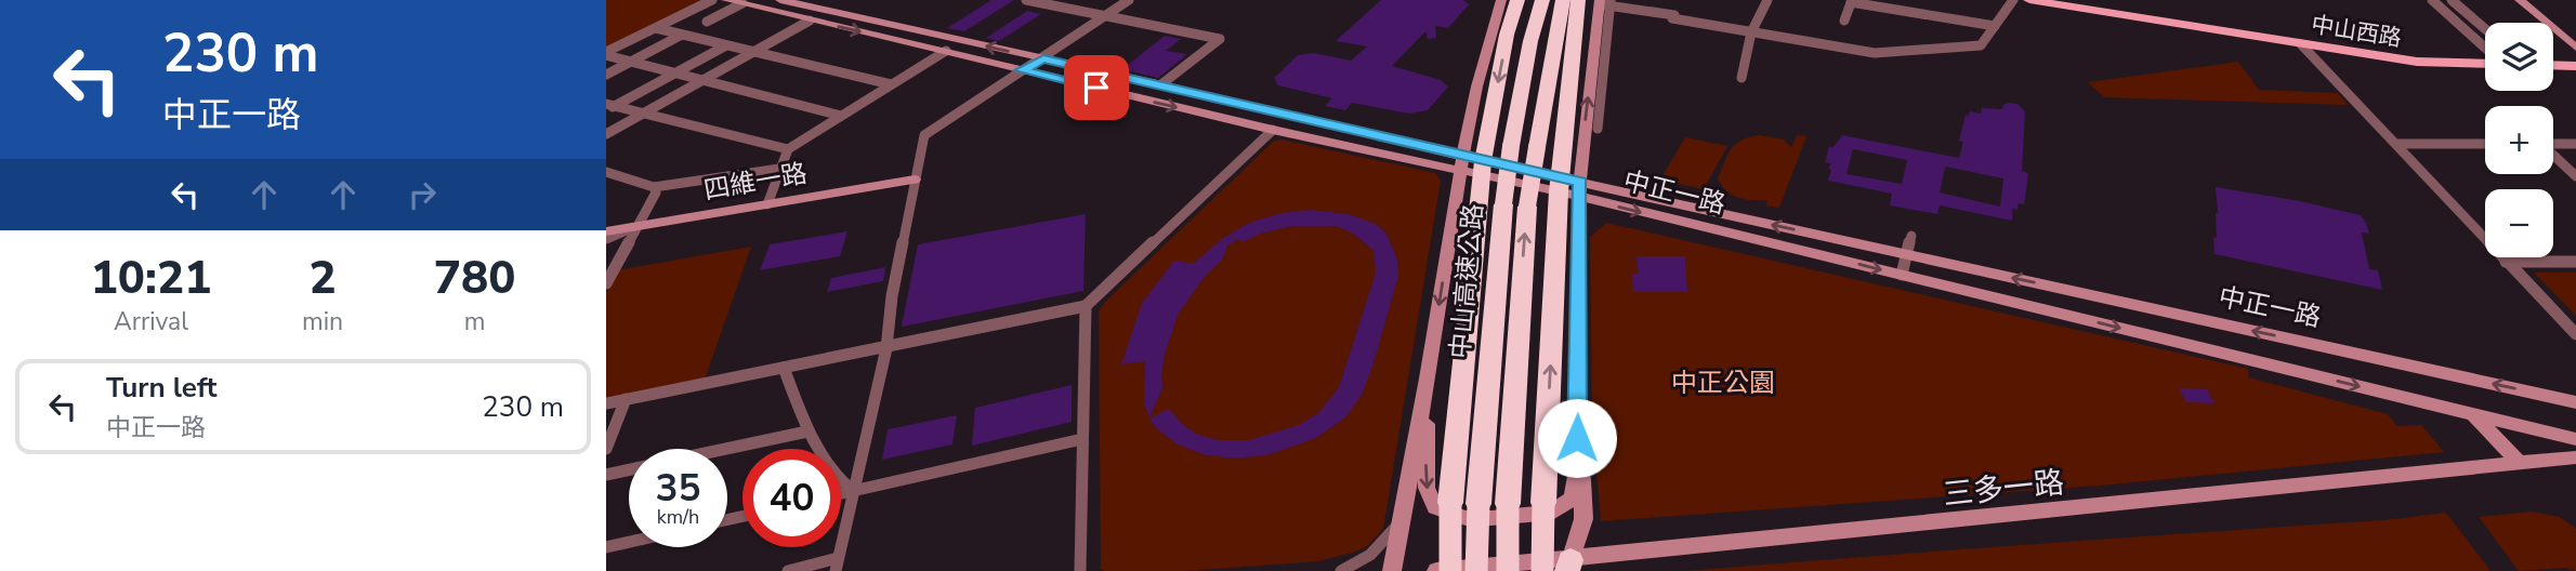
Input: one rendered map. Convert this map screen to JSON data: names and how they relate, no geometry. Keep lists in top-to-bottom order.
{
  "streets": {
    "highway": ["中山高速公路"],
    "main road": ["中山西路"],
    "street": ["四維一路", "中正一路", "三多一路"]
  },
  "parks": ["中正公園"],
  "page": {
    "turn": ["230 m", "中正一路"],
    "map_buttons": ["+", "−"],
    "eta": [
      "10:21",
      "Arrival",
      "2",
      "min",
      "780",
      "m"
    ],
    "list": [
      {
        "name": "Turn left",
        "note": "中正一路",
        "value": "230 m"
      }
    ],
    "speed": "35 km/h",
    "limit": "40"
  }
}
